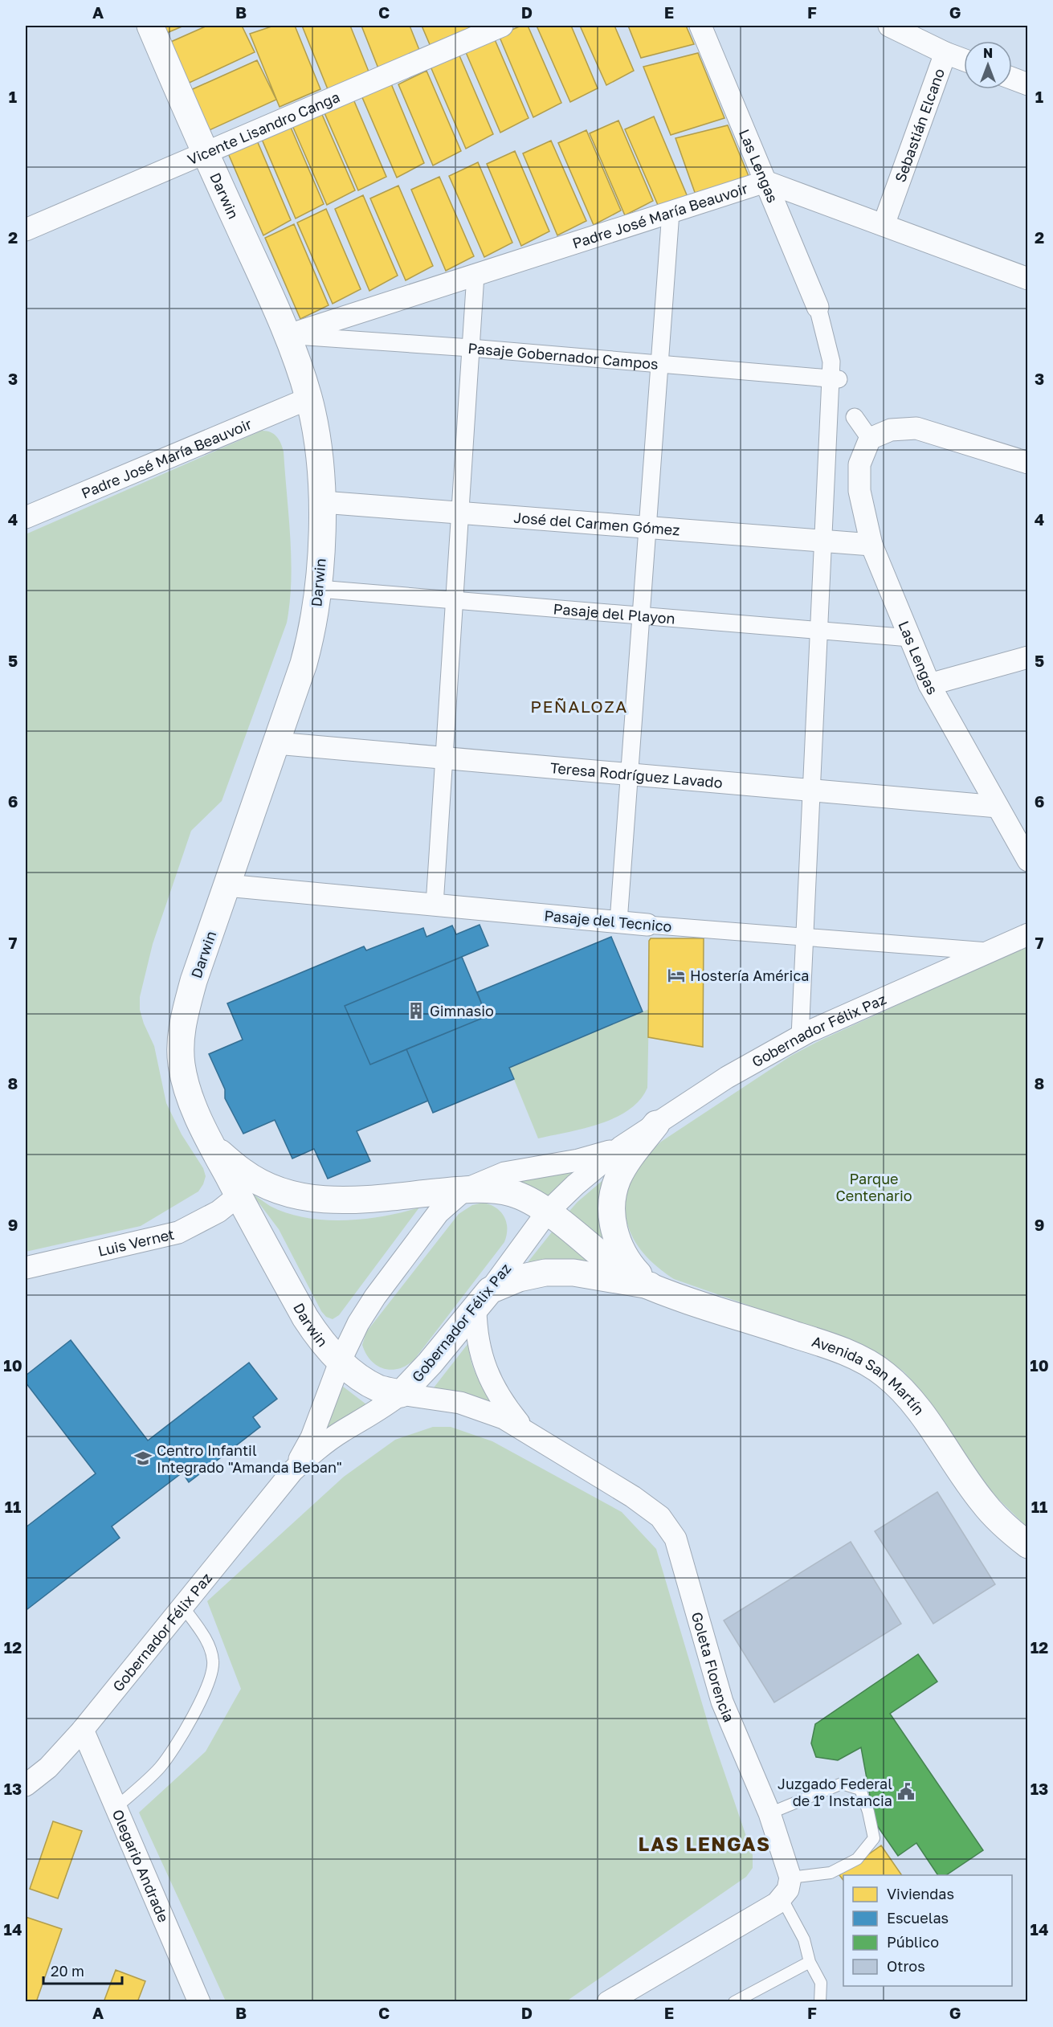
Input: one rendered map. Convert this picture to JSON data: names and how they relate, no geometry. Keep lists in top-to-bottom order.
{
  "streets": {
    "main road": ["Darwin", "Gobernador Félix Paz", "Avenida San Martín"],
    "street": [
      "Sebastián Elcano",
      "Vicente Lisandro Canga",
      "Las Lengas",
      "Padre José María Beauvoir",
      "Pasaje Gobernador Campos",
      "José del Carmen Gómez",
      "Pasaje del Playon",
      "Teresa Rodríguez Lavado",
      "Pasaje del Tecnico",
      "Luis Vernet",
      "Goleta Florencia",
      "Olegario Andrade"
    ]
  },
  "crossings": [
    ["Sebastián Elcano", "Padre José María Beauvoir"],
    ["Vicente Lisandro Canga", "Darwin"],
    ["Las Lengas", "Padre José María Beauvoir"],
    ["Las Lengas", "José del Carmen Gómez"],
    ["Las Lengas", "Pasaje del Playon"],
    ["Las Lengas", "Teresa Rodríguez Lavado"],
    ["Darwin", "Padre José María Beauvoir"],
    ["Darwin", "Pasaje Gobernador Campos"],
    ["Darwin", "José del Carmen Gómez"],
    ["Darwin", "Pasaje del Playon"],
    ["Darwin", "Teresa Rodríguez Lavado"],
    ["Darwin", "Pasaje del Tecnico"],
    ["Darwin", "Gobernador Félix Paz"],
    ["Darwin", "Luis Vernet"],
    ["Darwin", "Goleta Florencia"],
    ["Padre José María Beauvoir", "Pasaje Gobernador Campos"],
    ["Pasaje del Tecnico", "Gobernador Félix Paz"],
    ["Gobernador Félix Paz", "Avenida San Martín"],
    ["Gobernador Félix Paz", "Goleta Florencia"],
    ["Gobernador Félix Paz", "Olegario Andrade"]
  ],
  "districts": ["PEÑALOZA", "LAS LENGAS"],
  "parks": ["Parque Centenario"],
  "places": {
    "hotel": ["Hostería América"],
    "building": ["Gimnasio"],
    "school or university": ["Centro Infantil Integrado \"Amanda Beban\""],
    "public building": ["Juzgado Federal de 1° Instancia"]
  },
  "legend": [
    "Viviendas",
    "Escuelas",
    "Público",
    "Otros"
  ],
  "scale_bar": "20 m",
  "north": "top",
  "grid": {
    "columns": [
      "A",
      "B",
      "C",
      "D",
      "E",
      "F",
      "G"
    ],
    "rows": [
      "1",
      "2",
      "3",
      "4",
      "5",
      "6",
      "7",
      "8",
      "9",
      "10",
      "11",
      "12",
      "13",
      "14"
    ]
  }
}
